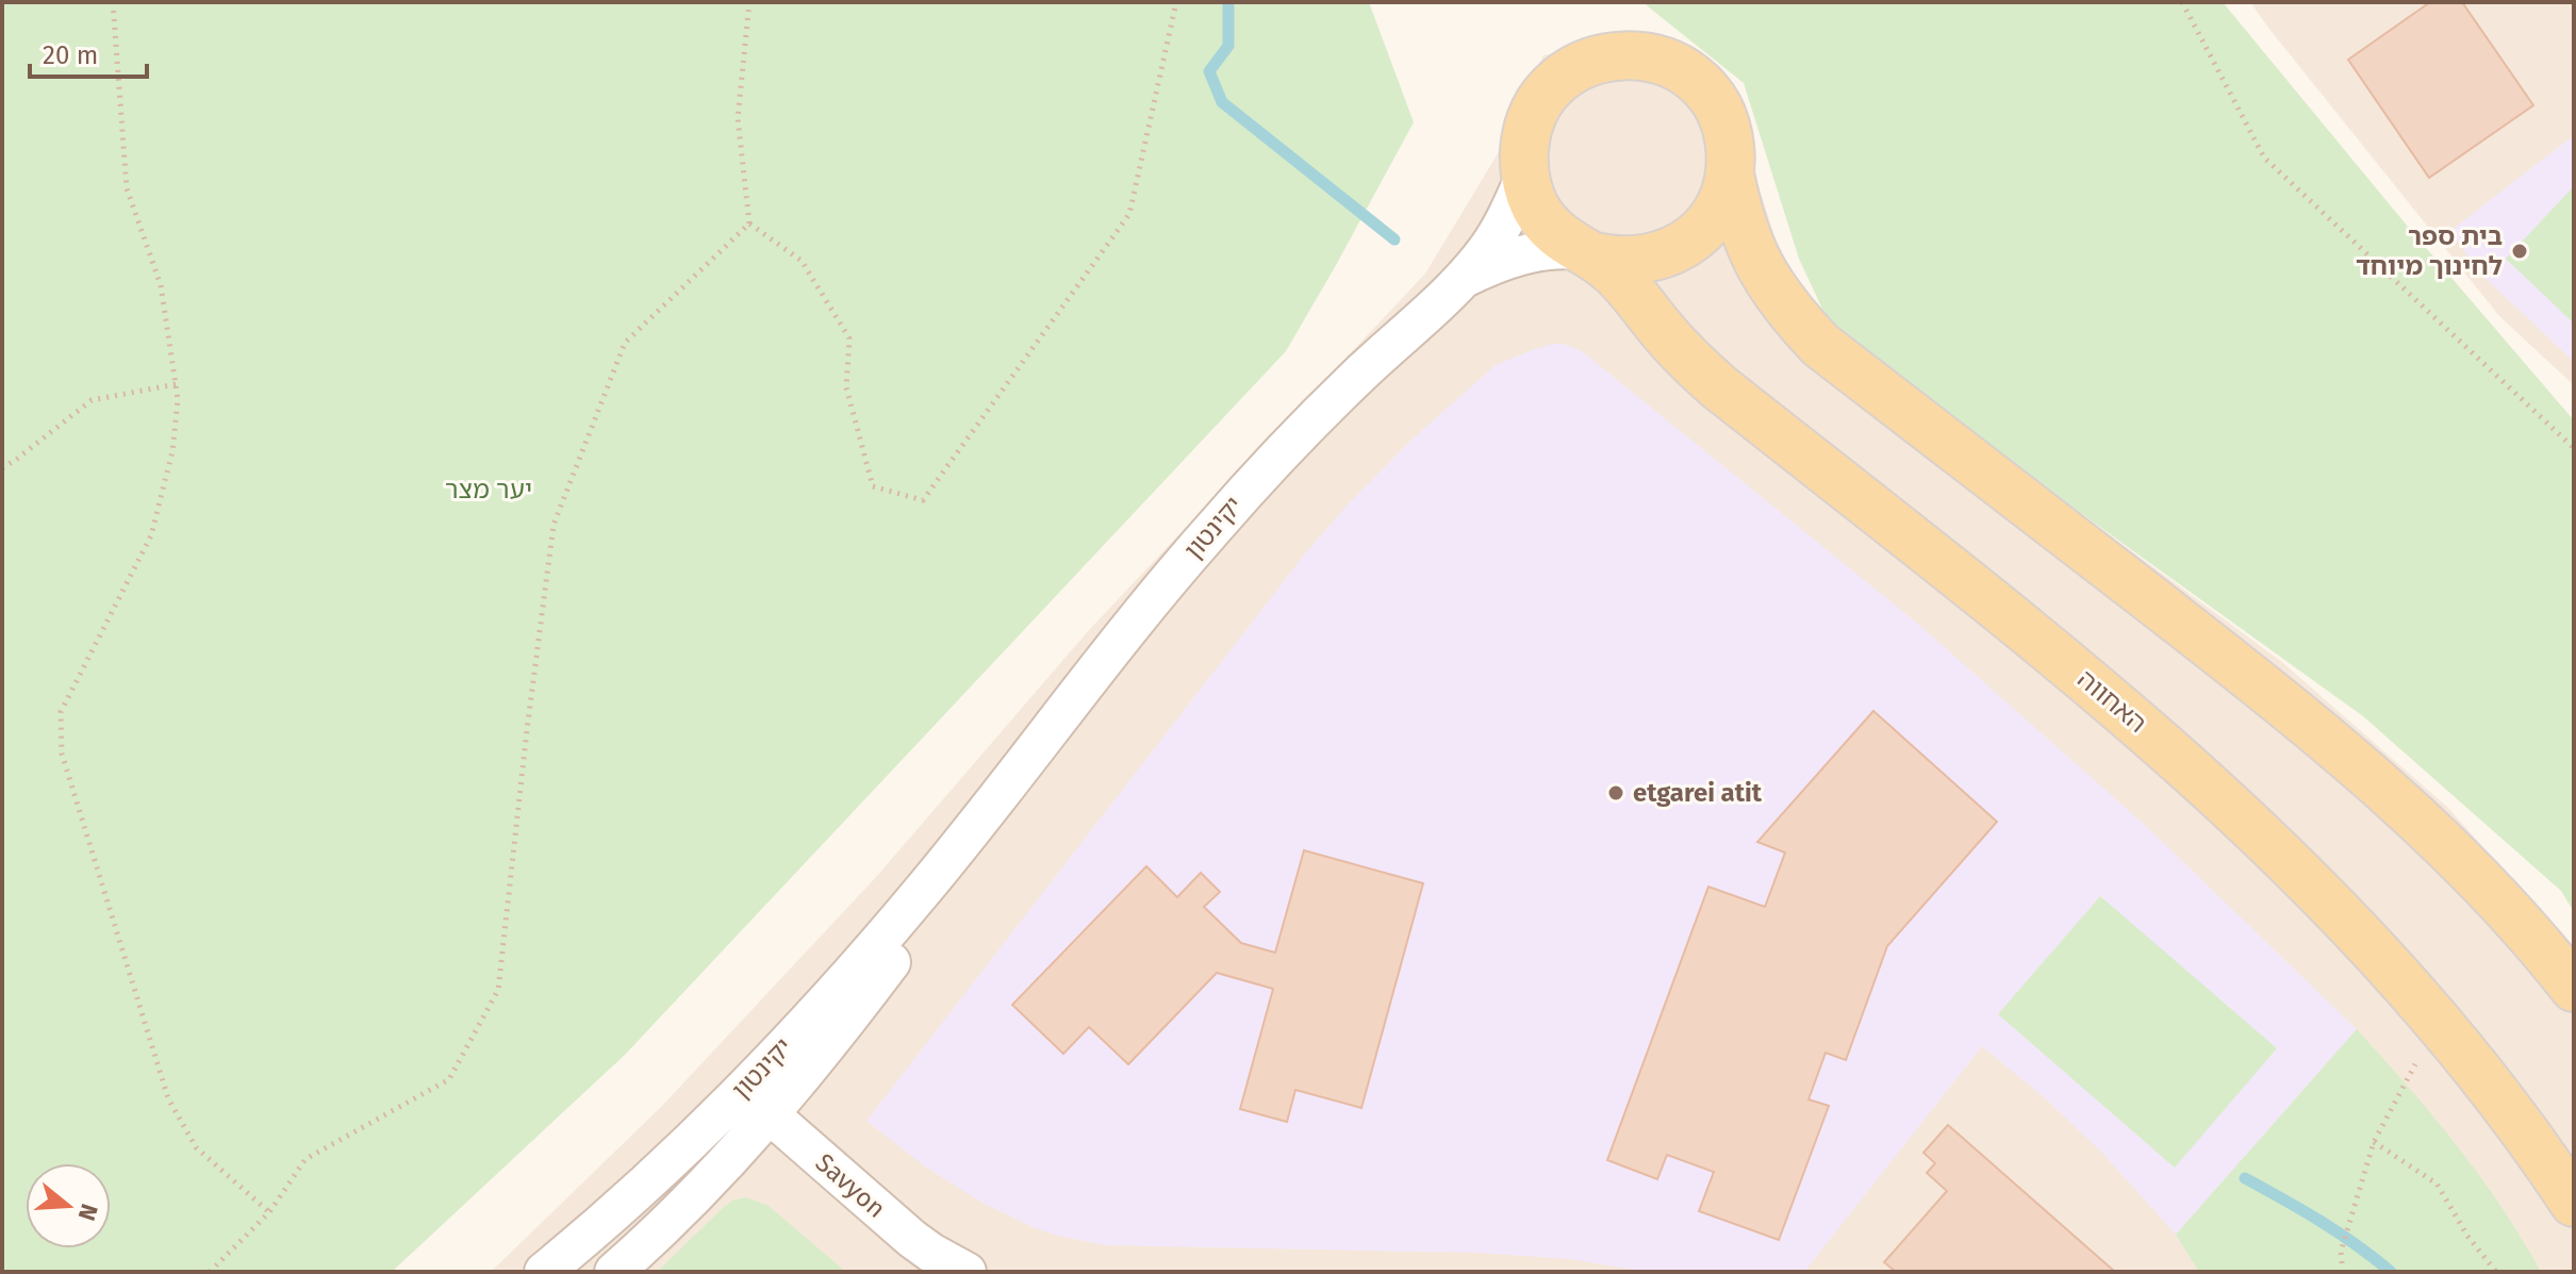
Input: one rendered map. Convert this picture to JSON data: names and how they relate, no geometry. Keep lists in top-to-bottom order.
{
  "streets": {
    "main road": ["האחווה"],
    "street": ["יקינטון", "Savyon"]
  },
  "crossings": [
    ["יקינטון", "האחווה"],
    ["יקינטון", "Savyon"]
  ],
  "parks": ["יער מצר"],
  "places": ["בית ספר לחינוך מיוחד", "etgarei atit"],
  "scale_bar": "20 m",
  "north": "right"
}
